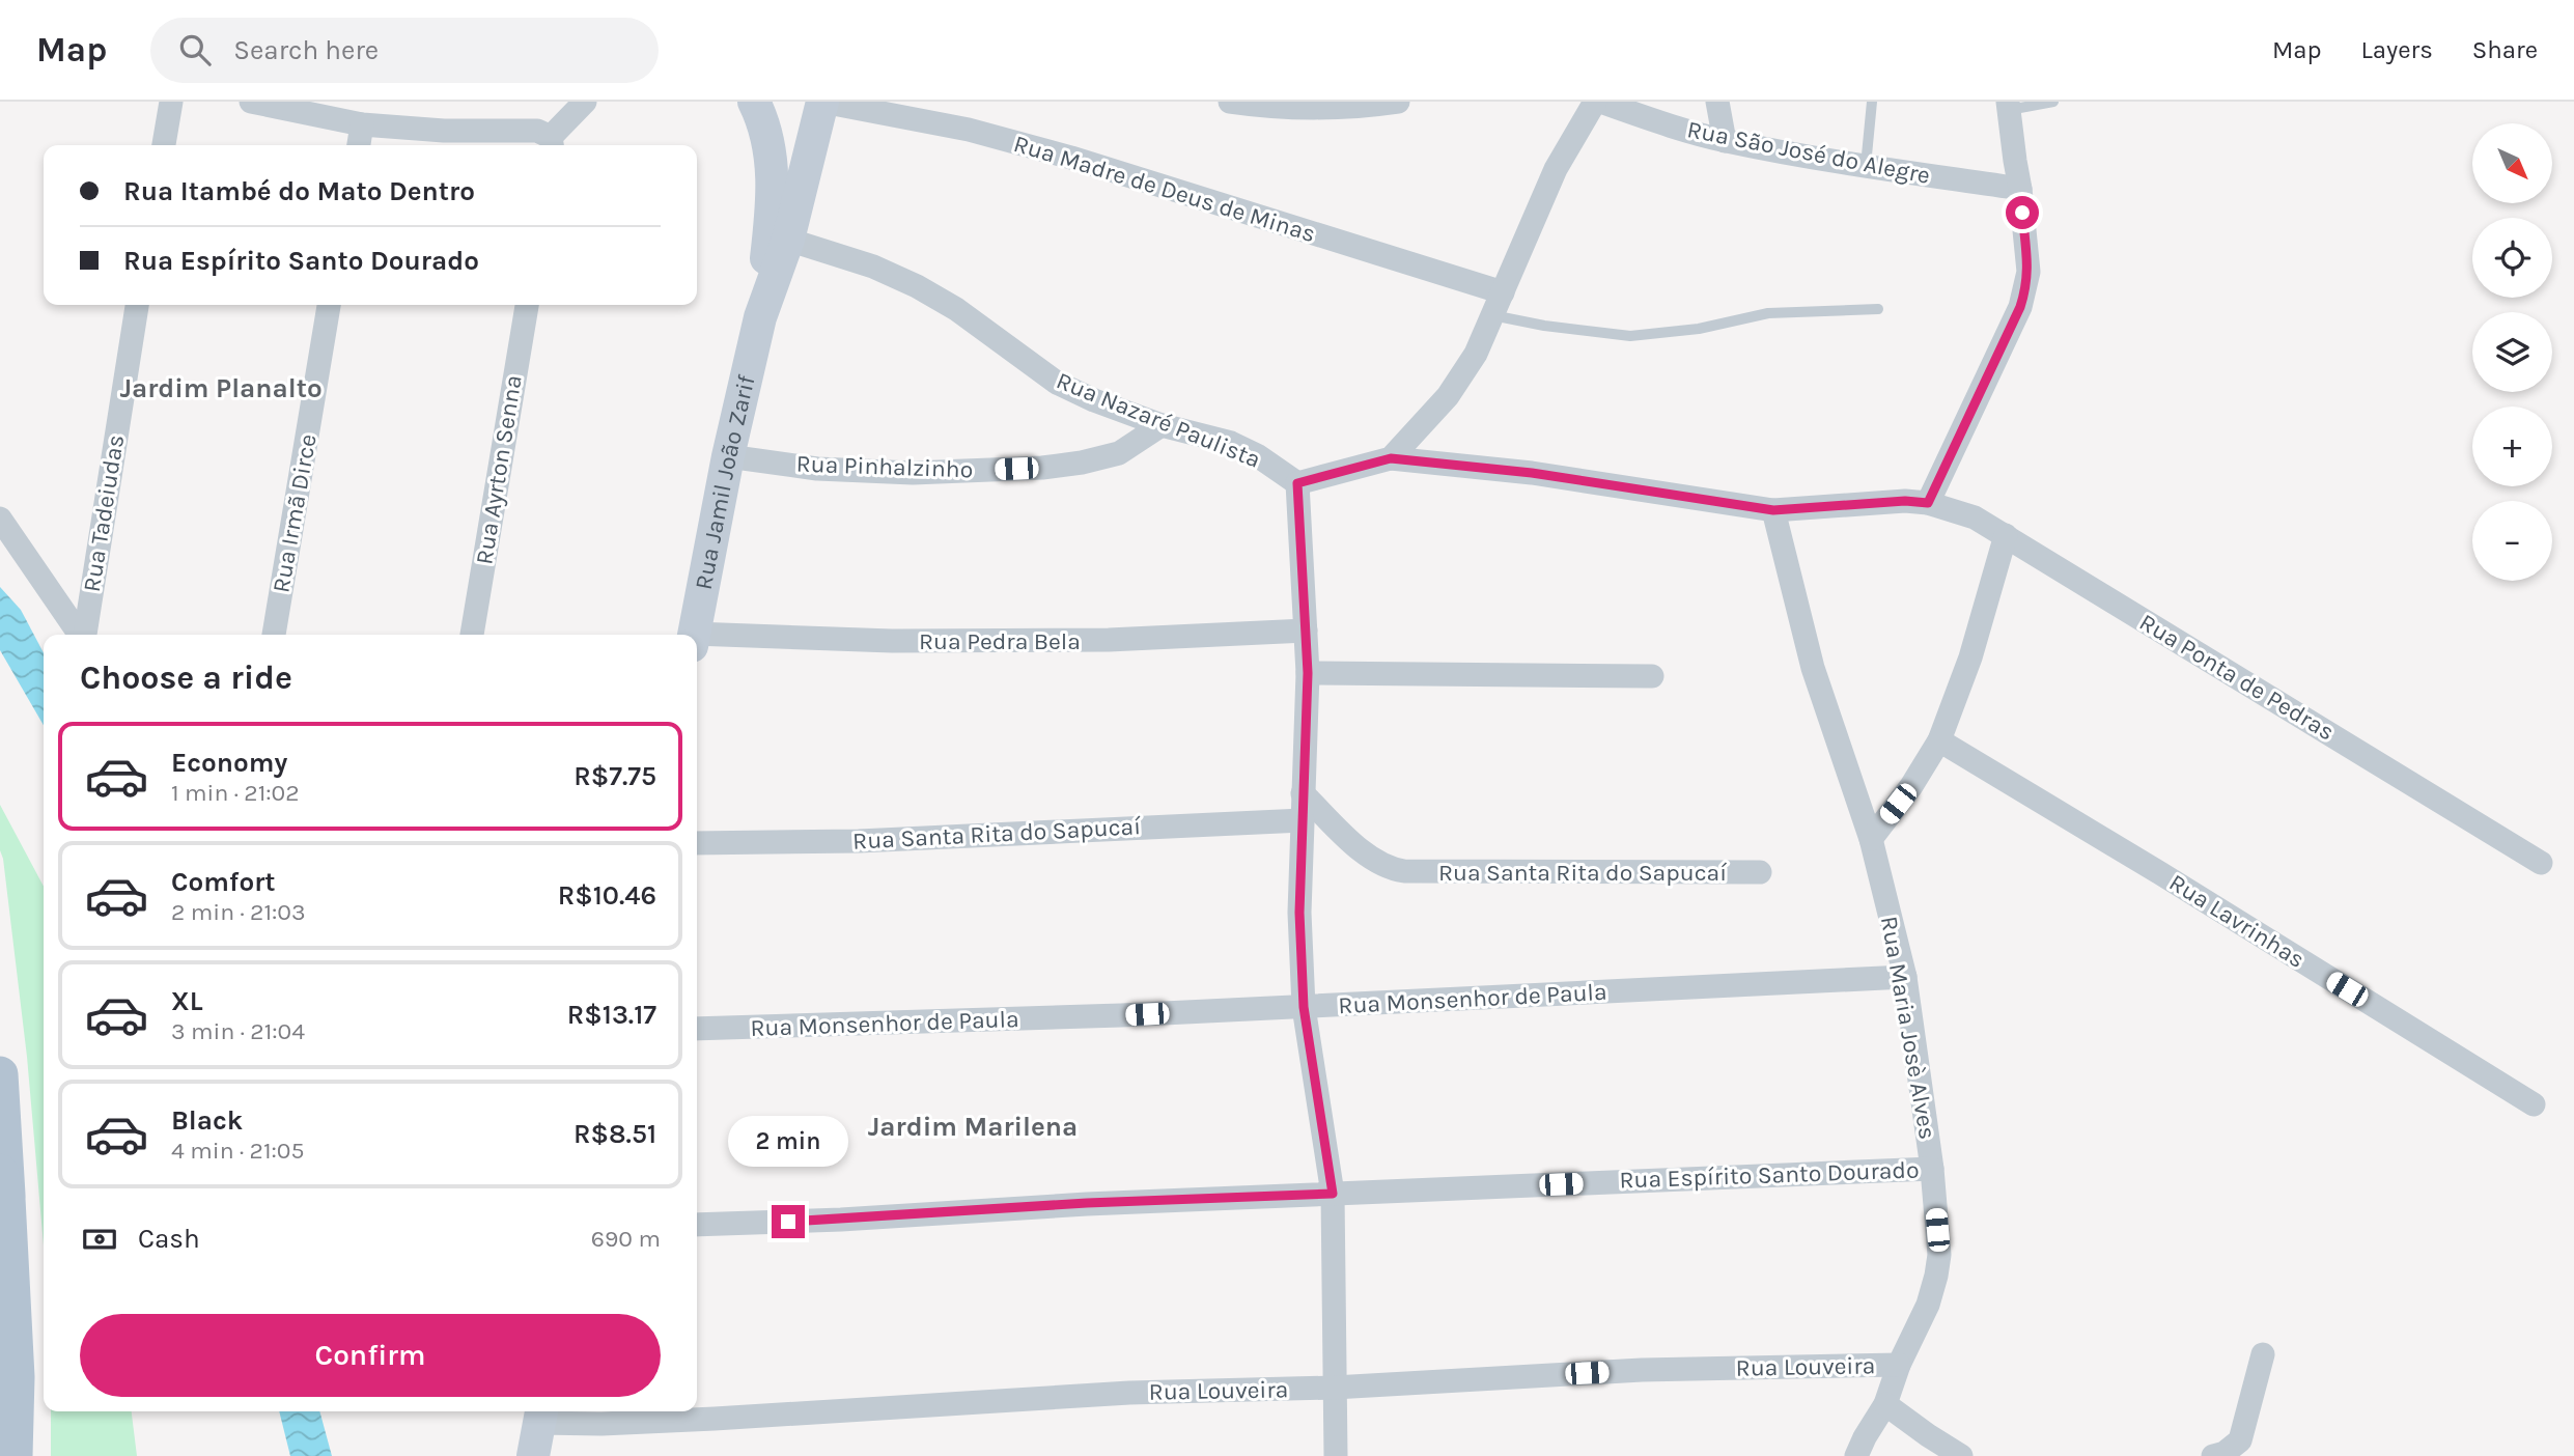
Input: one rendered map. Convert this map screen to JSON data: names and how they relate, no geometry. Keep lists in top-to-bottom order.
{
  "streets": {
    "main road": ["Rua Jamil João Zarif"],
    "street": [
      "Rua São José do Alegre",
      "Rua Madre de Deus de Minas",
      "Rua Nazaré Paulista",
      "Rua Pinhalzinho",
      "Rua Ayrton Senna",
      "Rua Tadeiudas",
      "Rua Irmã Dirce",
      "Rua Pedra Bela",
      "Rua Ponta de Pedras",
      "Rua Santa Rita do Sapucaí",
      "Rua Lavrinhas",
      "Rua Monsenhor de Paula",
      "Rua Maria Josè Alves",
      "Rua Espírito Santo Dourado",
      "Rua Louveira"
    ]
  },
  "crossings": [
    ["Rua Madre de Deus de Minas", "Rua Jamil João Zarif"],
    ["Rua Nazaré Paulista", "Rua Pinhalzinho"],
    ["Rua Nazaré Paulista", "Rua Jamil João Zarif"],
    ["Rua Pinhalzinho", "Rua Jamil João Zarif"],
    ["Rua Ponta de Pedras", "Rua Maria Josè Alves"],
    ["Rua Monsenhor de Paula", "Rua Maria Josè Alves"],
    ["Rua Maria Josè Alves", "Rua Espírito Santo Dourado"],
    ["Rua Maria Josè Alves", "Rua Louveira"]
  ],
  "districts": ["Jardim Planalto", "Jardim Marilena"],
  "north": "bottom right",
  "page": {
    "header": "Map",
    "search": "Search here",
    "nav": ["Map", "Layers", "Share"],
    "map_buttons": ["+", "−"],
    "banner": ["Rua Itambé do Mato Dentro", "Rua Espírito Santo Dourado"],
    "heading": "Choose a ride",
    "list": [
      {
        "name": "Economy",
        "note": "1 min · 21:02",
        "value": "R$7.75"
      },
      {
        "name": "Comfort",
        "note": "2 min · 21:03",
        "value": "R$10.46"
      },
      {
        "name": "XL",
        "note": "3 min · 21:04",
        "value": "R$13.17"
      },
      {
        "name": "Black",
        "note": "4 min · 21:05",
        "value": "R$8.51"
      }
    ],
    "bubble": "2 min",
    "pay": ["Cash", "690 m"],
    "buttons": "Confirm"
  }
}
